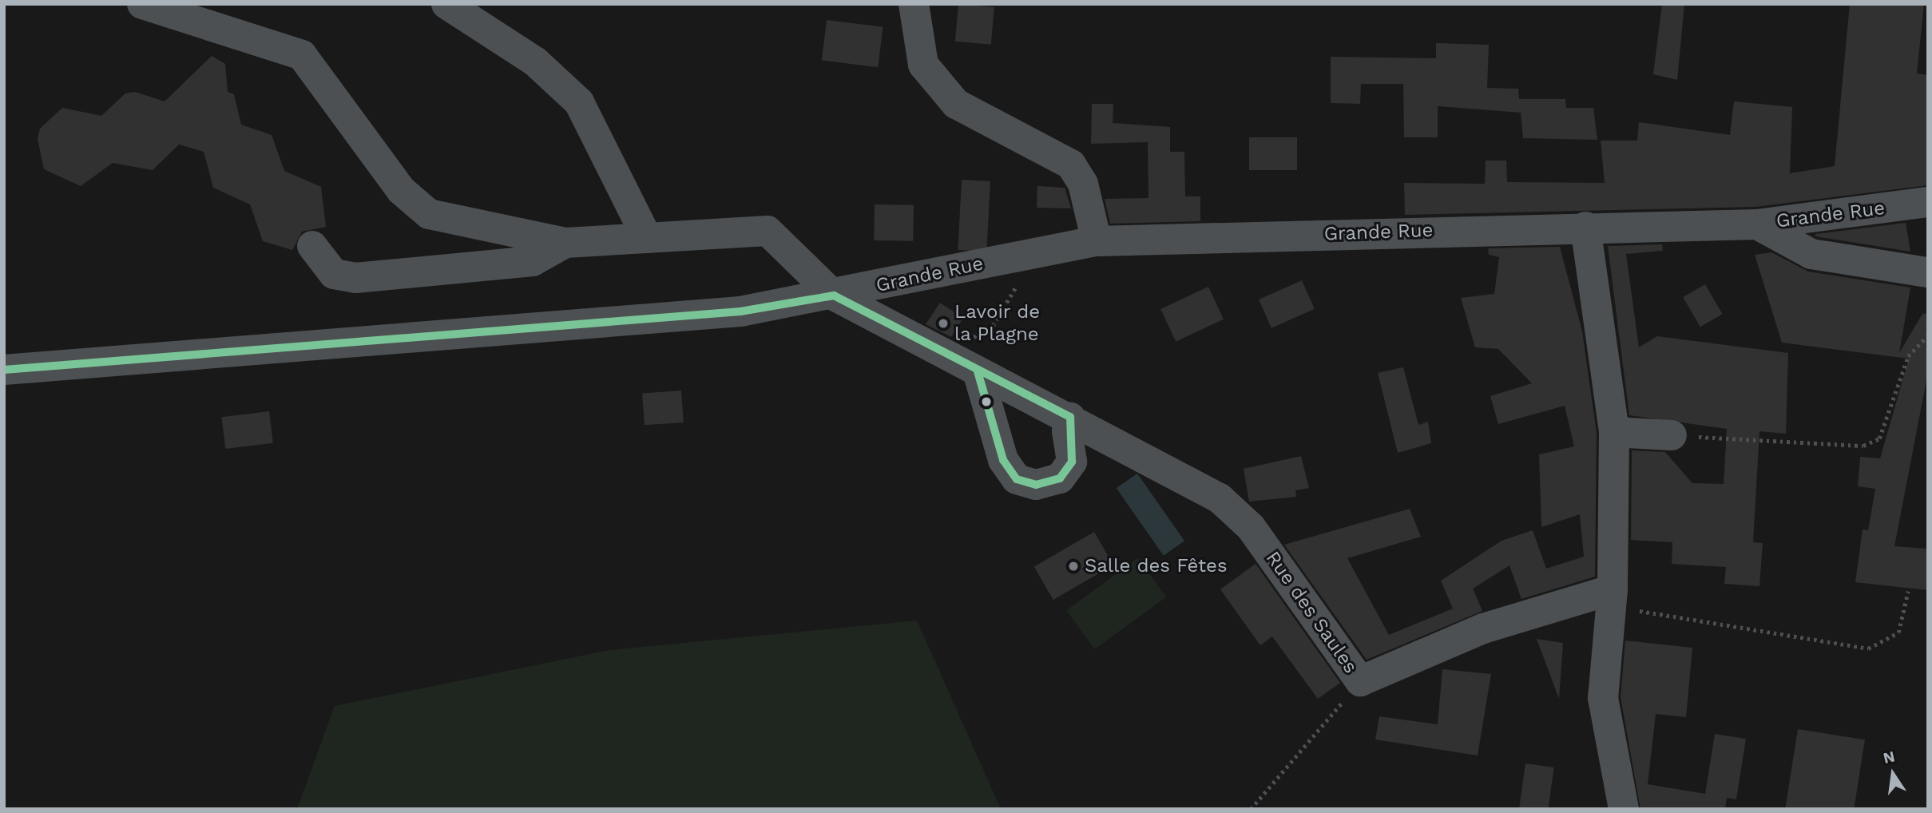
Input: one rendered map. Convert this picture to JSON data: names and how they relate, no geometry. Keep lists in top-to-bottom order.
{
  "streets": {
    "street": ["Grande Rue", "Rue des Saules"]
  },
  "crossings": [
    ["Grande Rue", "Rue des Saules"]
  ],
  "places": ["Lavoir de la Plagne", "Salle des Fêtes"],
  "north": "top"
}
